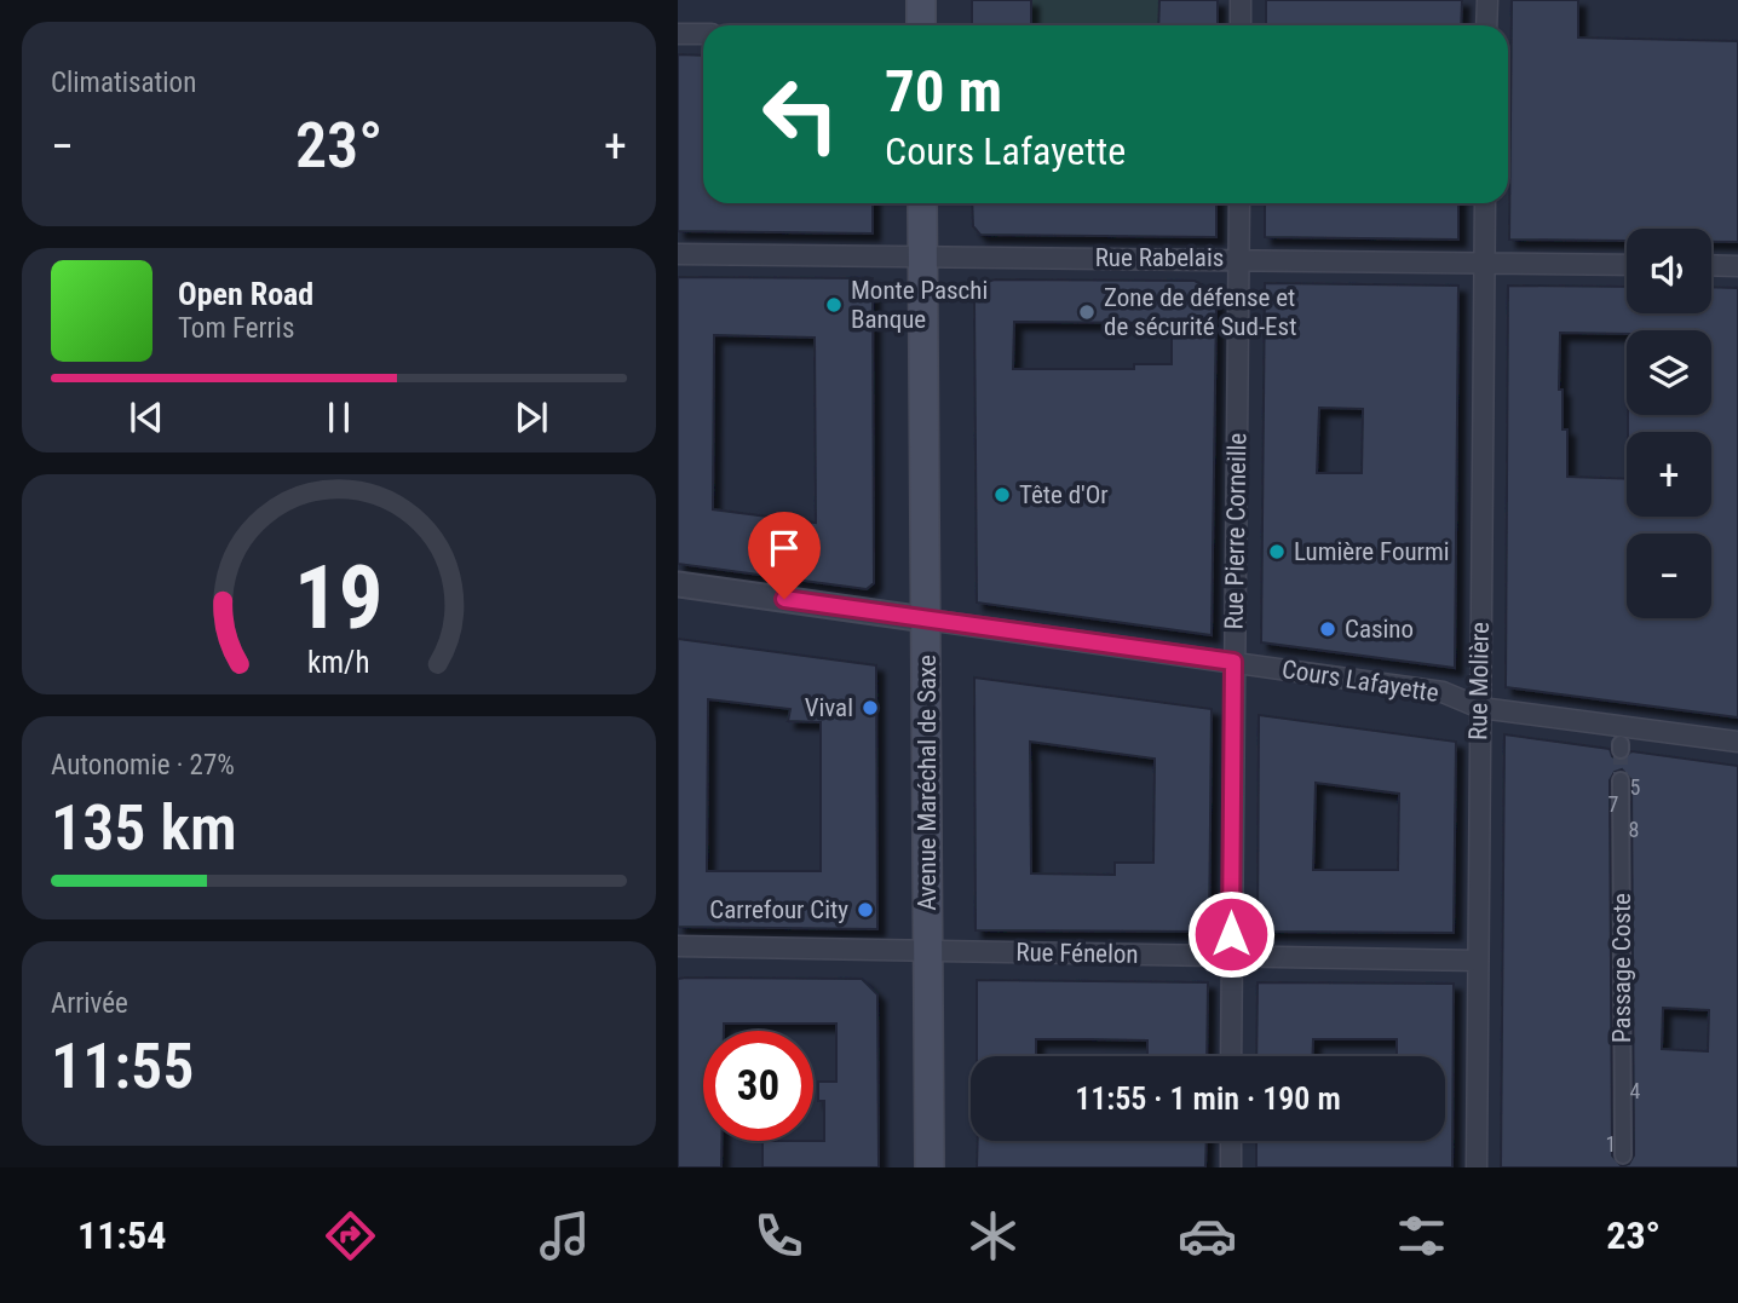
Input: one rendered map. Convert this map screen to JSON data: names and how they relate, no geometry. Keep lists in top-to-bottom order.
{
  "streets": {
    "main road": ["Avenue Maréchal de Saxe"],
    "street": [
      "Rue Rabelais",
      "Rue Pierre Corneille",
      "Cours Lafayette",
      "Rue Molière",
      "Rue Fénelon",
      "Passage Coste"
    ]
  },
  "crossings": [
    ["Rue Rabelais", "Rue Pierre Corneille"],
    ["Rue Rabelais", "Rue Molière"],
    ["Rue Rabelais", "Avenue Maréchal de Saxe"],
    ["Rue Pierre Corneille", "Cours Lafayette"],
    ["Rue Pierre Corneille", "Rue Fénelon"],
    ["Cours Lafayette", "Rue Molière"],
    ["Cours Lafayette", "Avenue Maréchal de Saxe"],
    ["Rue Molière", "Rue Fénelon"],
    ["Avenue Maréchal de Saxe", "Rue Fénelon"]
  ],
  "places": [
    "Monte Paschi Banque",
    "Zone de défense et de sécurité Sud-Est",
    "Tête d'Or",
    "Lumière Fourmi",
    "Casino",
    "Vival",
    "Carrefour City"
  ],
  "house_numbers": [
    "5",
    "7",
    "8",
    "4",
    "1"
  ],
  "page": {
    "tile": [
      "Climatisation",
      ["Autonomie · 27%", "135 km"],
      ["Arrivée", "11:55"]
    ],
    "turn": ["70 m", "Cours Lafayette"],
    "heat": ["−", "23°", "+"],
    "map_buttons": ["+", "−"],
    "song": ["Open Road", "Tom Ferris"],
    "limit": "30",
    "trip": "11:55 · 1 min · 190 m",
    "tabs": ["11:54", "23°"],
    "gauge": ["19", "km/h"]
  }
}
